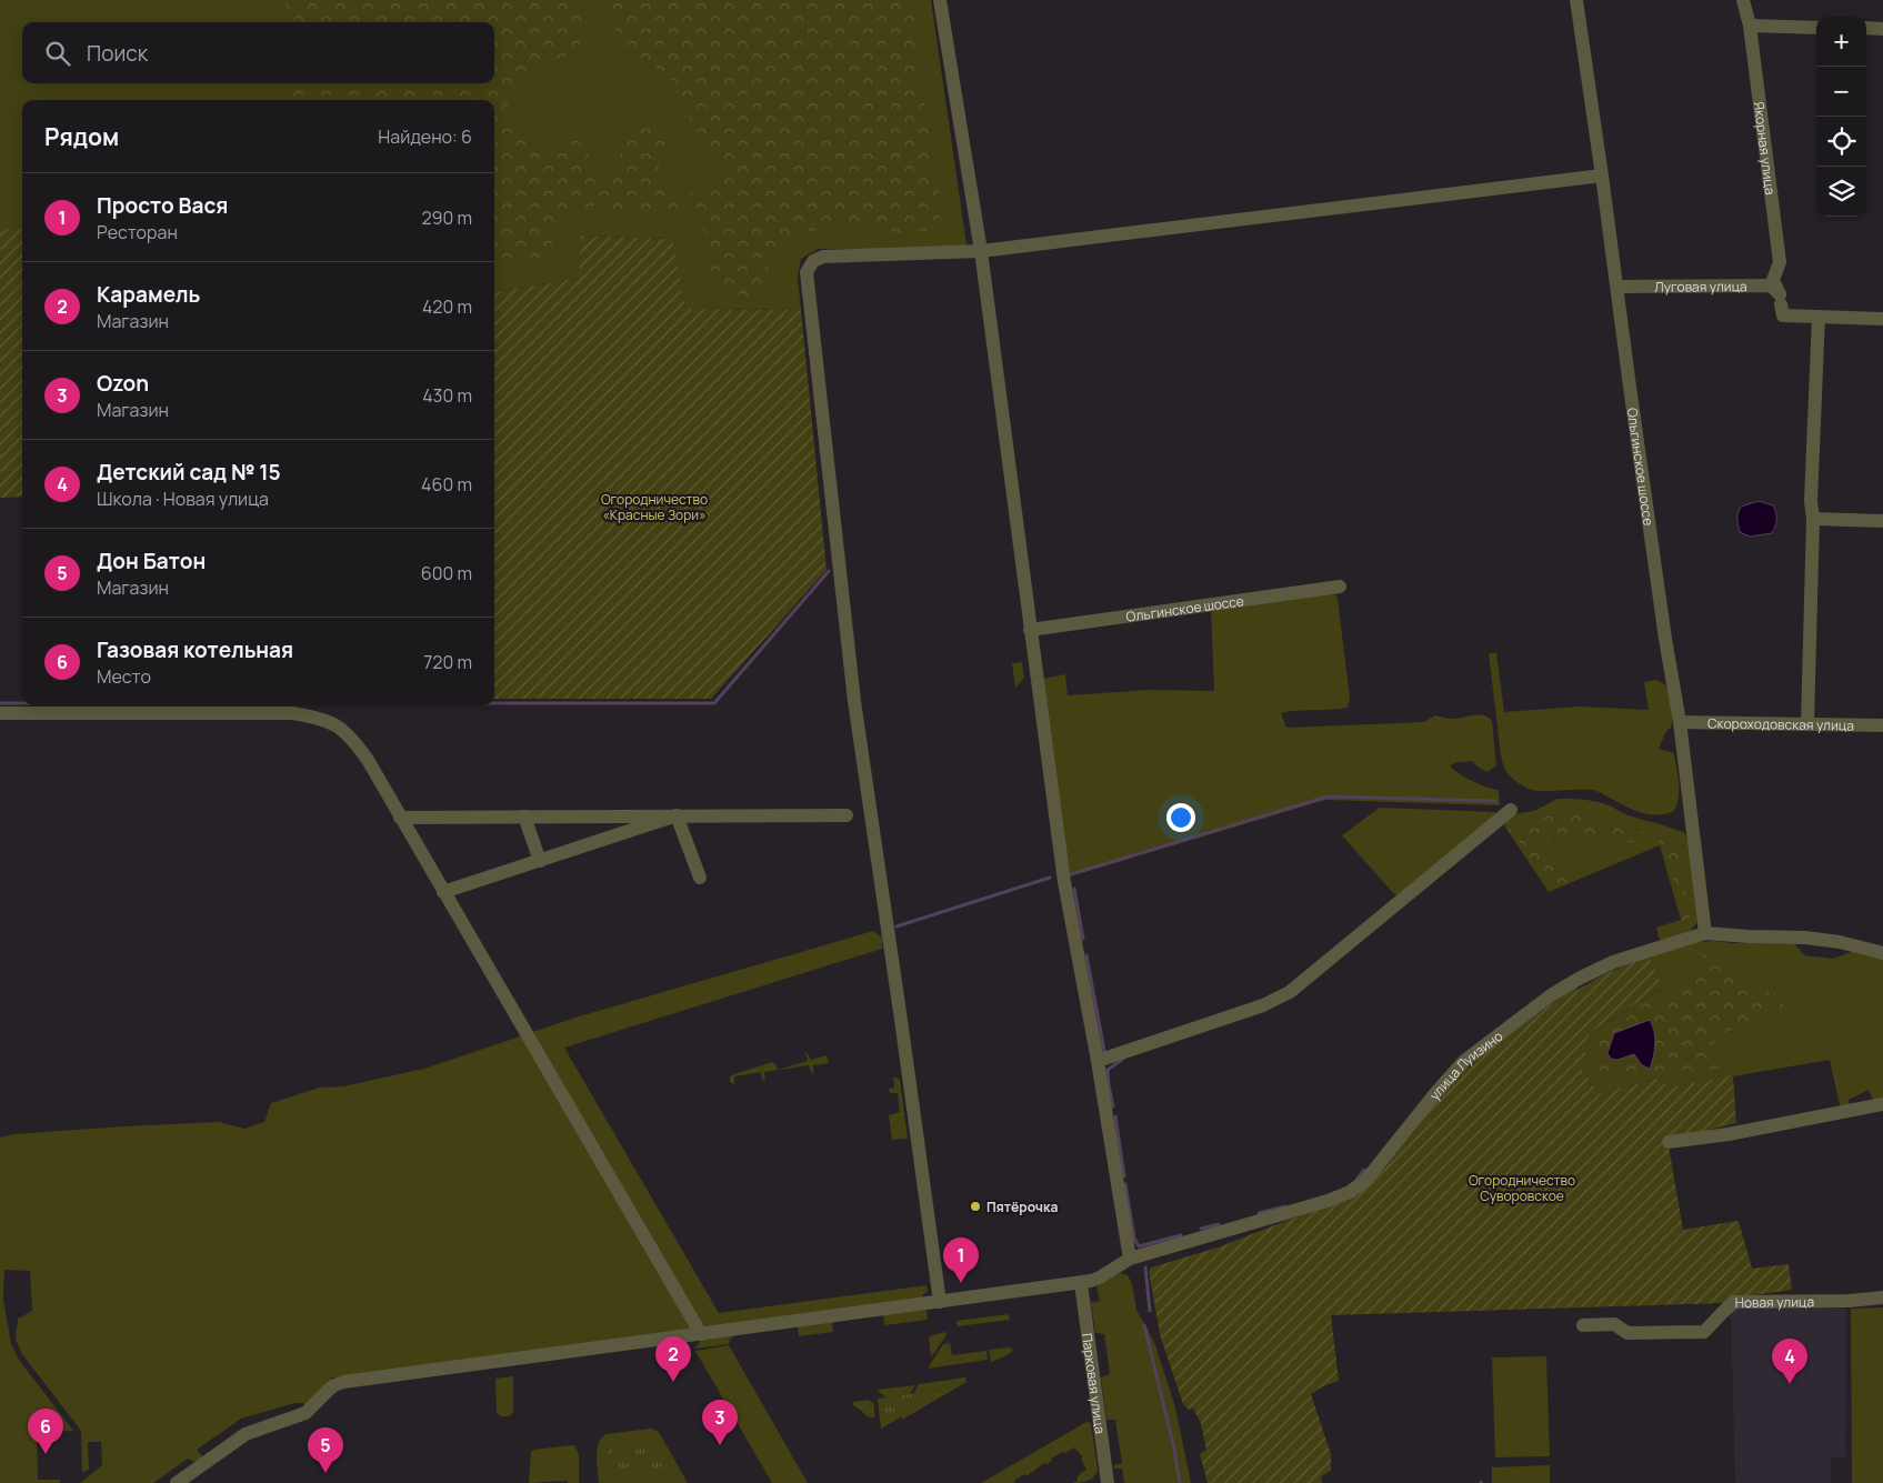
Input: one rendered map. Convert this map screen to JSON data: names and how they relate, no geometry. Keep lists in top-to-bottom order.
{
  "streets": {
    "street": [
      "Якорная улица",
      "Луговая улица",
      "Ольгинское шоссе",
      "Скороходовская улица",
      "улица Луизино",
      "Новая улица",
      "Парковая улица"
    ]
  },
  "crossings": [
    ["Якорная улица", "Луговая улица"],
    ["Луговая улица", "Ольгинское шоссе"],
    ["Ольгинское шоссе", "Скороходовская улица"],
    ["Ольгинское шоссе", "улица Луизино"],
    ["улица Луизино", "Парковая улица"]
  ],
  "parks": ["Огородничество «Красные Зори»", "Огородничество Суворовское"],
  "places": ["Пятёрочка"],
  "page": {
    "map_buttons": ["+", "−"],
    "search": "Поиск",
    "heading": ["Рядом", "Найдено: 6"],
    "list": [
      {
        "mark": "1",
        "name": "Просто Вася",
        "note": "Ресторан",
        "value": "290 m"
      },
      {
        "mark": "2",
        "name": "Карамель",
        "note": "Магазин",
        "value": "420 m"
      },
      {
        "mark": "3",
        "name": "Ozon",
        "note": "Магазин",
        "value": "430 m"
      },
      {
        "mark": "4",
        "name": "Детский сад № 15",
        "note": "Школа · Новая улица",
        "value": "460 m"
      },
      {
        "mark": "5",
        "name": "Дон Батон",
        "note": "Магазин",
        "value": "600 m"
      },
      {
        "mark": "6",
        "name": "Газовая котельная",
        "note": "Место",
        "value": "720 m"
      }
    ],
    "pins": [
      "1",
      "2",
      "4",
      "3",
      "6",
      "5"
    ]
  }
}
